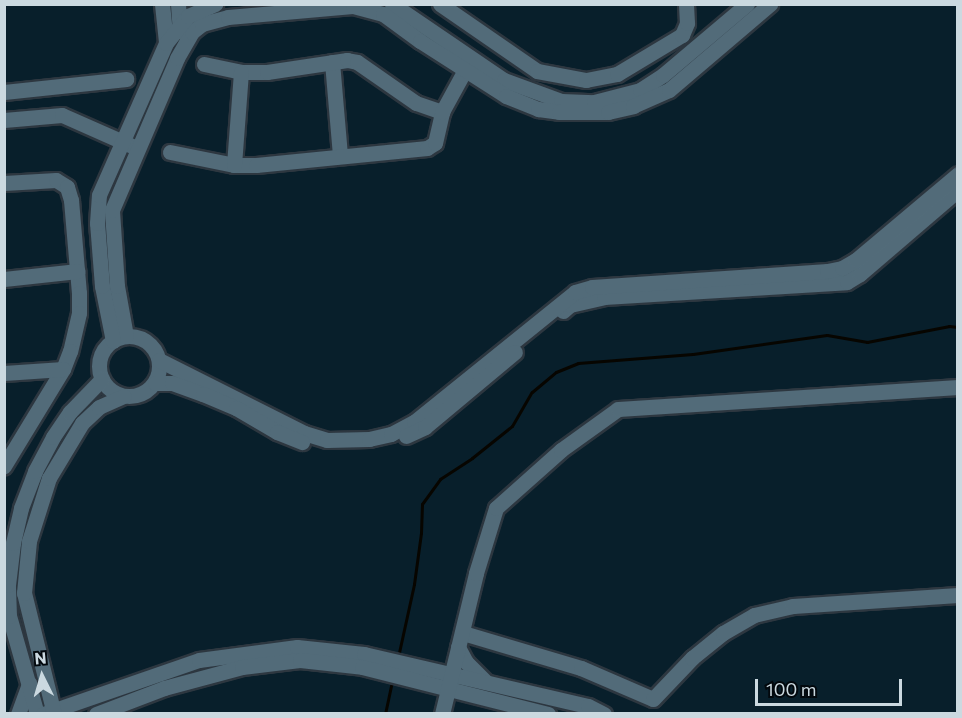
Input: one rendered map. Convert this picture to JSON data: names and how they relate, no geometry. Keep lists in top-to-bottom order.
{
  "scale_bar": "100 m",
  "north": "top"
}
